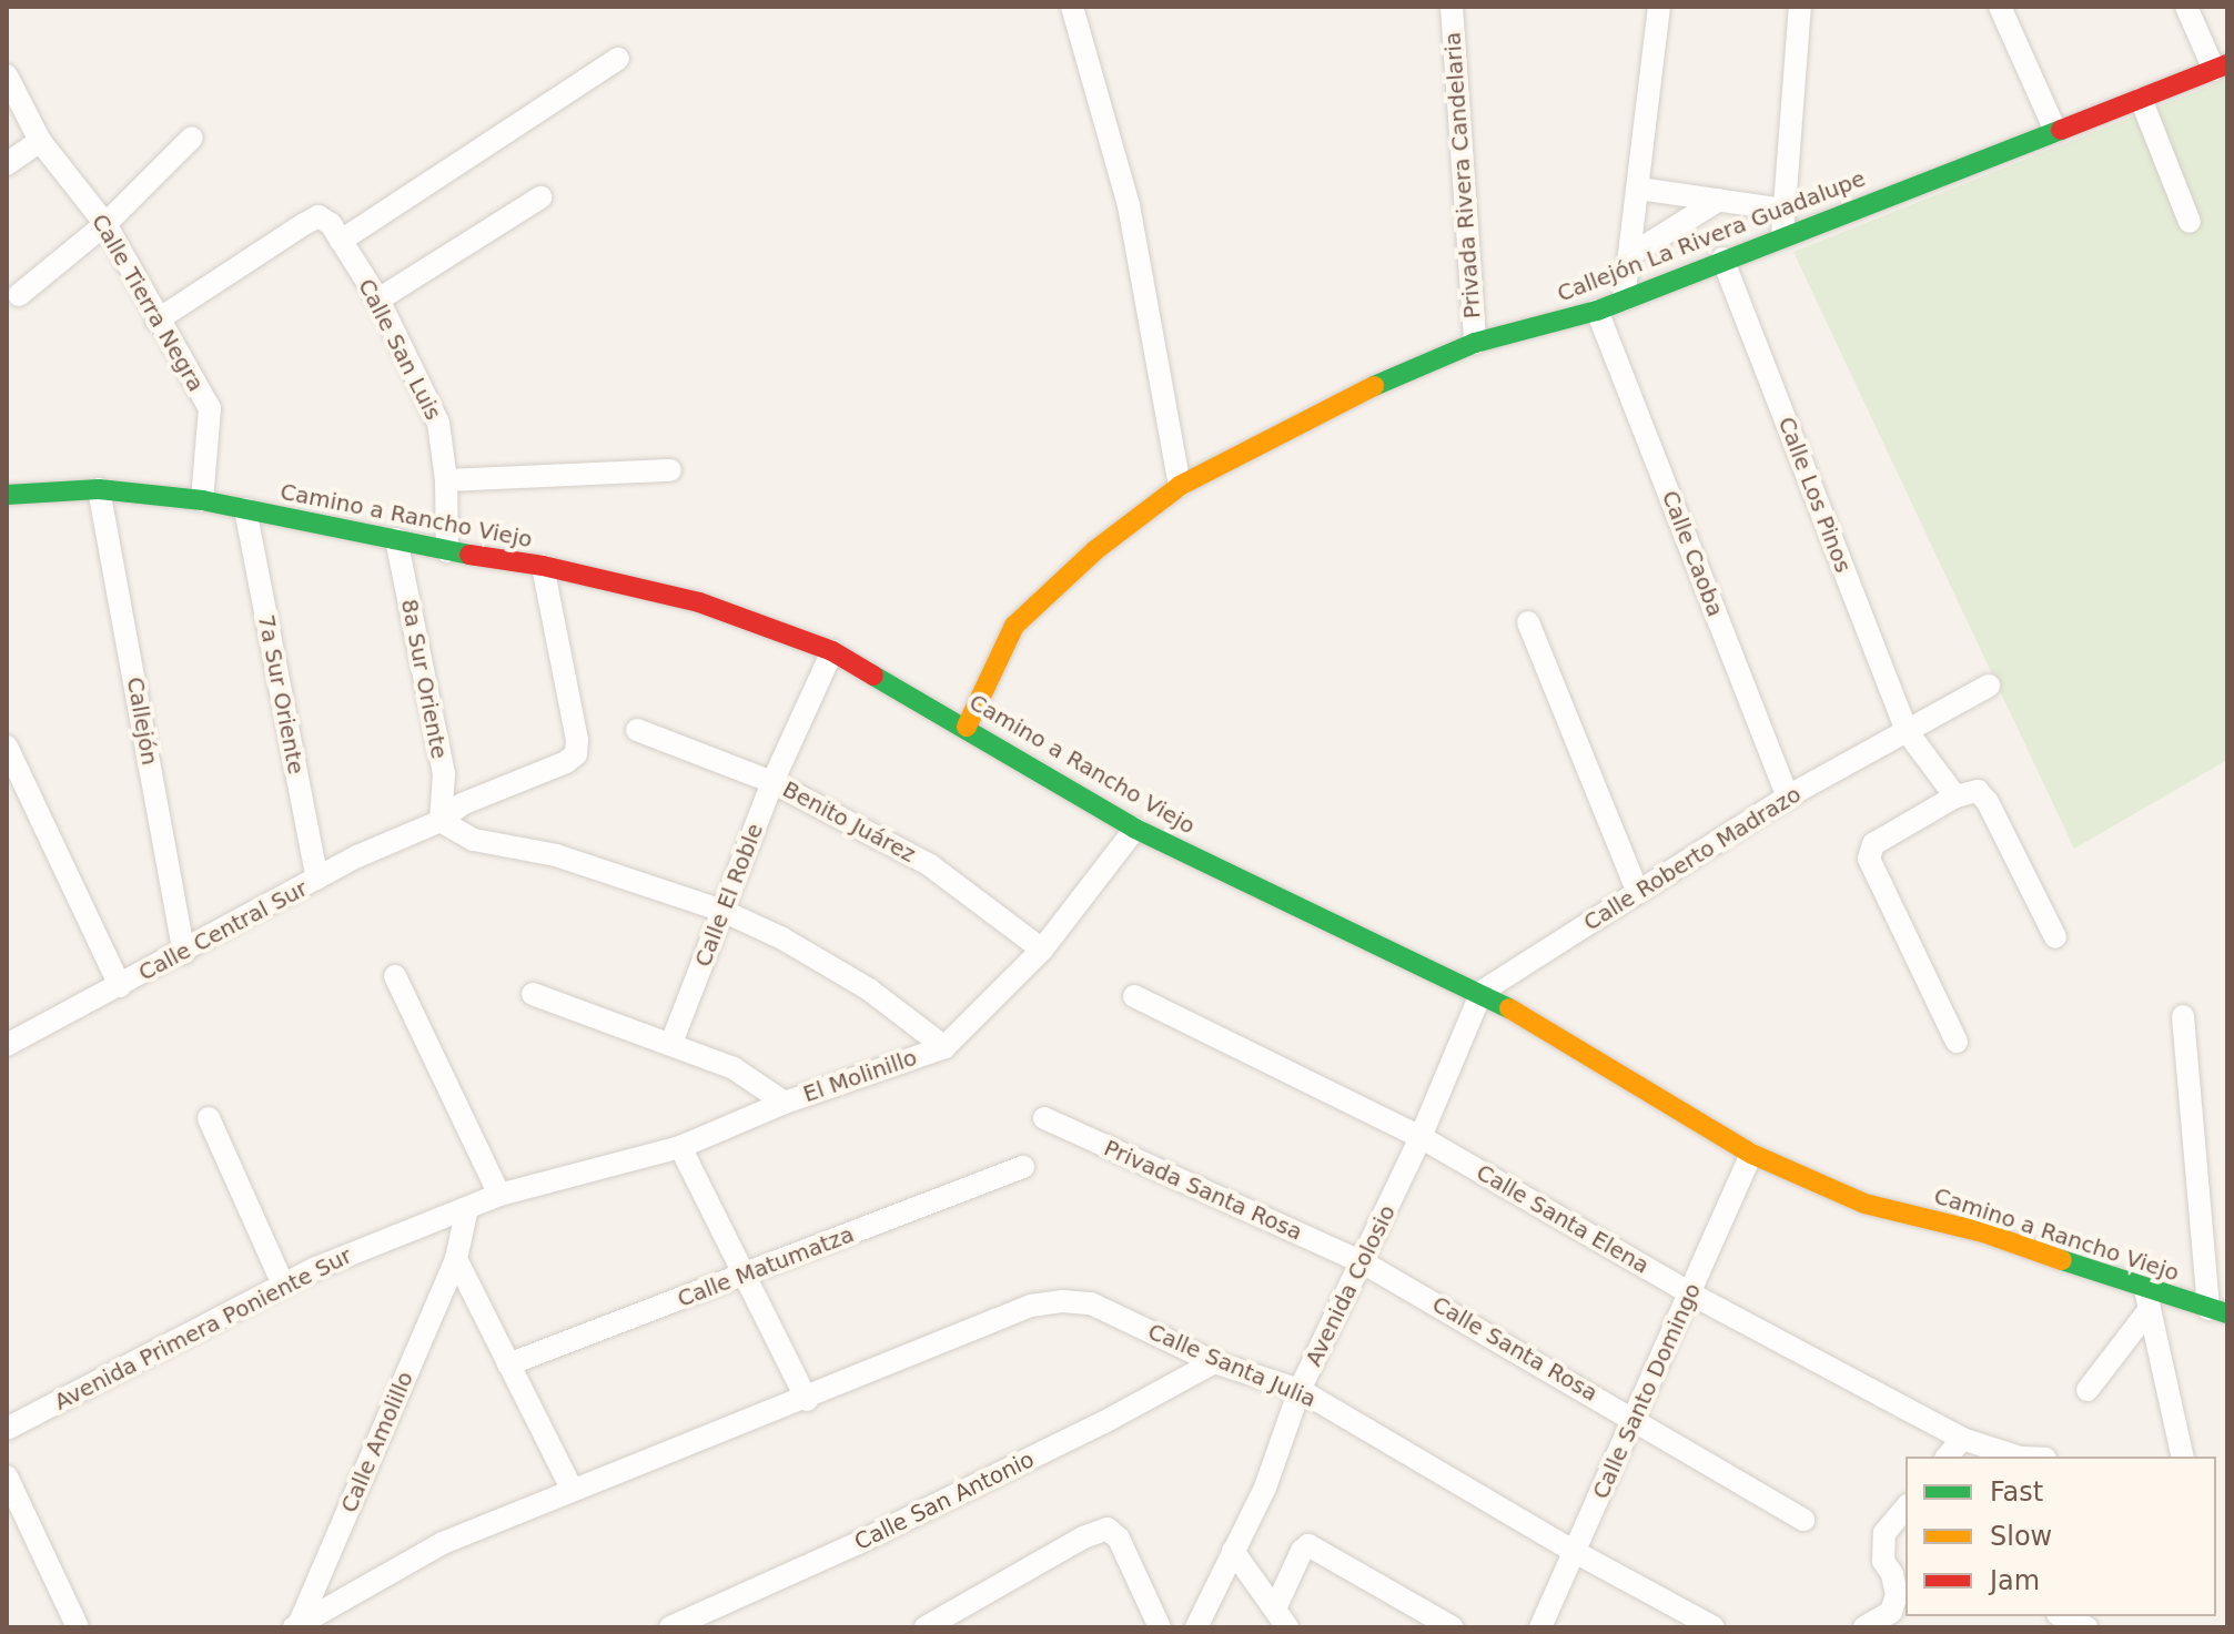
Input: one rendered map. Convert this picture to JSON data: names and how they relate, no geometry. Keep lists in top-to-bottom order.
{
  "streets": {
    "street": [
      "Privada Rivera Candelaria",
      "Callejón La Rivera Guadalupe",
      "Calle Tierra Negra",
      "Calle San Luis",
      "Calle Los Pinos",
      "Camino a Rancho Viejo",
      "Calle Caoba",
      "8a Sur Oriente",
      "7a Sur Oriente",
      "Callejón",
      "Benito Juárez",
      "Calle Roberto Madrazo",
      "Calle El Roble",
      "Calle Central Sur",
      "El Molinillo",
      "Privada Santa Rosa",
      "Calle Santa Elena",
      "Calle Matumatza",
      "Avenida Colosio",
      "Avenida Primera Poniente Sur",
      "Calle Santa Rosa",
      "Calle Santa Julia",
      "Calle Santo Domingo",
      "Calle Amolillo",
      "Calle San Antonio"
    ]
  },
  "crossings": [
    ["Privada Rivera Candelaria", "Callejón La Rivera Guadalupe"],
    ["Callejón La Rivera Guadalupe", "Calle Los Pinos"],
    ["Callejón La Rivera Guadalupe", "Camino a Rancho Viejo"],
    ["Callejón La Rivera Guadalupe", "Calle Caoba"],
    ["Calle Tierra Negra", "Calle San Luis"],
    ["Calle Tierra Negra", "Camino a Rancho Viejo"],
    ["Calle San Luis", "Camino a Rancho Viejo"],
    ["Calle Los Pinos", "Calle Roberto Madrazo"],
    ["Camino a Rancho Viejo", "8a Sur Oriente"],
    ["Camino a Rancho Viejo", "7a Sur Oriente"],
    ["Camino a Rancho Viejo", "Callejón"],
    ["Camino a Rancho Viejo", "Calle Roberto Madrazo"],
    ["Camino a Rancho Viejo", "Calle El Roble"],
    ["Camino a Rancho Viejo", "Calle Central Sur"],
    ["Camino a Rancho Viejo", "El Molinillo"],
    ["Camino a Rancho Viejo", "Avenida Colosio"],
    ["Camino a Rancho Viejo", "Calle Santo Domingo"],
    ["Calle Caoba", "Calle Roberto Madrazo"],
    ["8a Sur Oriente", "Calle Central Sur"],
    ["7a Sur Oriente", "Calle Central Sur"],
    ["Callejón", "Calle Central Sur"],
    ["Benito Juárez", "Calle El Roble"],
    ["Benito Juárez", "El Molinillo"],
    ["Calle Roberto Madrazo", "Avenida Colosio"],
    ["El Molinillo", "Avenida Primera Poniente Sur"],
    ["Privada Santa Rosa", "Avenida Colosio"],
    ["Privada Santa Rosa", "Calle Santa Rosa"],
    ["Calle Santa Elena", "Avenida Colosio"],
    ["Calle Santa Elena", "Calle Santo Domingo"],
    ["Avenida Colosio", "Calle Santa Rosa"],
    ["Avenida Colosio", "Calle Santa Julia"],
    ["Calle Santa Rosa", "Calle Santo Domingo"],
    ["Calle Santa Julia", "Calle Santo Domingo"],
    ["Calle Santa Julia", "Calle Amolillo"],
    ["Calle Santa Julia", "Calle San Antonio"]
  ],
  "legend": ["Fast", "Slow", "Jam"]
}
